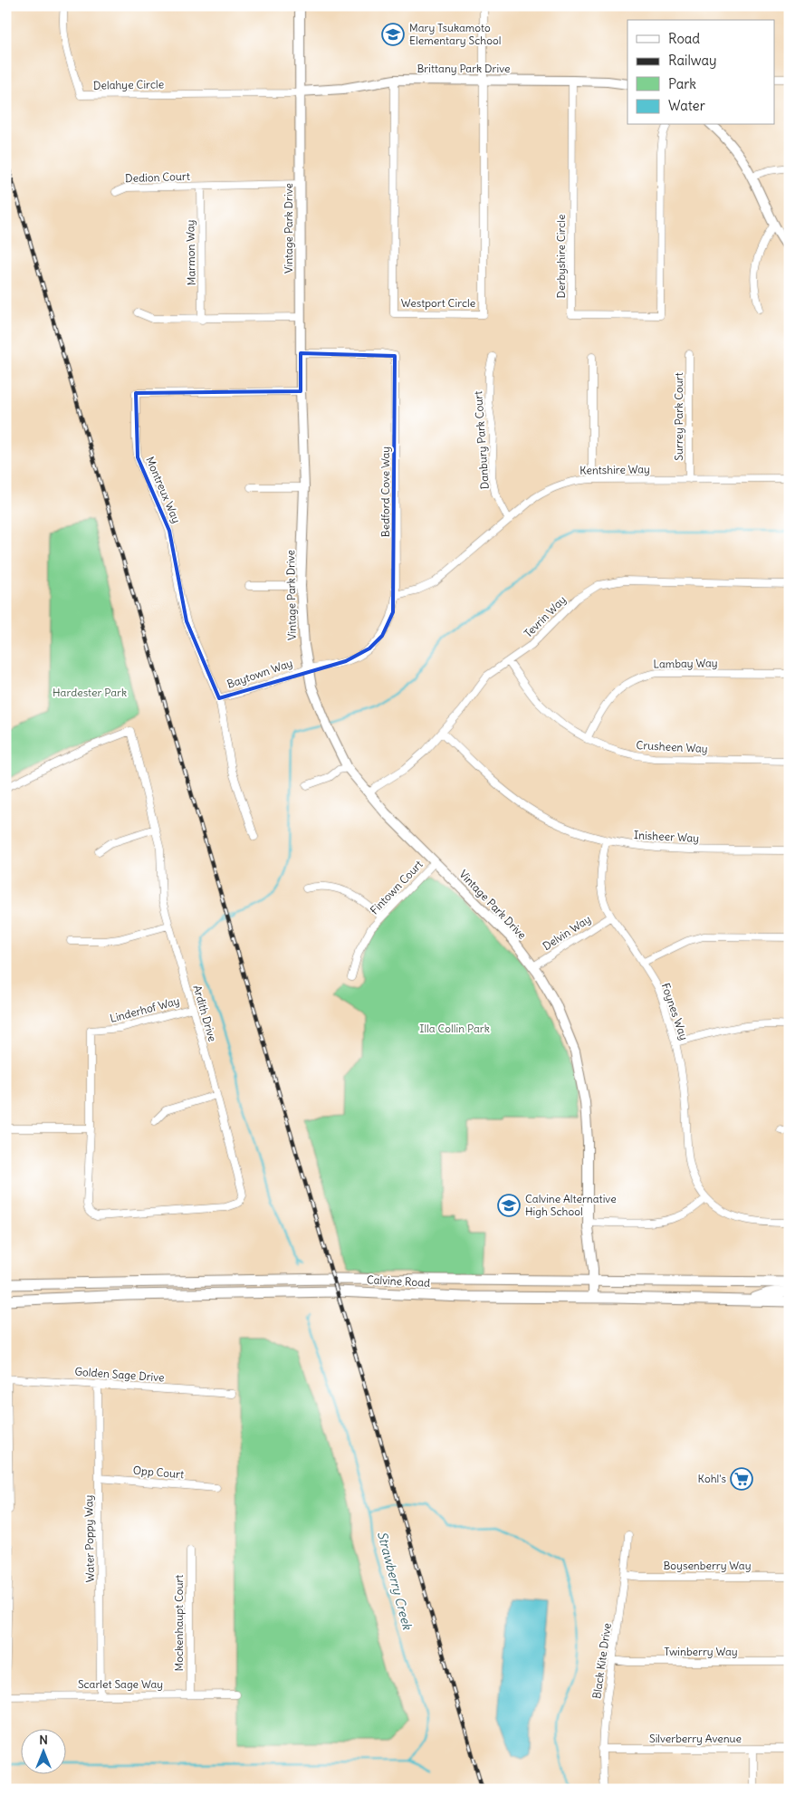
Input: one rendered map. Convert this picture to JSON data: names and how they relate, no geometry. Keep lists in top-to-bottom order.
{
  "streets": {
    "main road": ["Calvine Road"],
    "street": [
      "Brittany Park Drive",
      "Delahye Circle",
      "Dedion Court",
      "Vintage Park Drive",
      "Marmon Way",
      "Derbyshire Circle",
      "Westport Circle",
      "Surrey Park Court",
      "Danbury Park Court",
      "Kentshire Way",
      "Montreux Way",
      "Bedford Cove Way",
      "Tevrin Way",
      "Lambay Way",
      "Baytown Way",
      "Crusheen Way",
      "Inisheer Way",
      "Fintown Court",
      "Delvin Way",
      "Linderhof Way",
      "Foynes Way",
      "Ardith Drive",
      "Golden Sage Drive",
      "Opp Court",
      "Water Poppy Way",
      "Boysenberry Way",
      "Mockenhaupt Court",
      "Twinberry Way",
      "Black Kite Drive",
      "Scarlet Sage Way",
      "Silverberry Avenue"
    ]
  },
  "crossings": [
    ["Brittany Park Drive", "Delahye Circle"],
    ["Brittany Park Drive", "Vintage Park Drive"],
    ["Brittany Park Drive", "Derbyshire Circle"],
    ["Brittany Park Drive", "Westport Circle"],
    ["Delahye Circle", "Vintage Park Drive"],
    ["Dedion Court", "Marmon Way"],
    ["Vintage Park Drive", "Montreux Way"],
    ["Vintage Park Drive", "Bedford Cove Way"],
    ["Vintage Park Drive", "Tevrin Way"],
    ["Vintage Park Drive", "Baytown Way"],
    ["Vintage Park Drive", "Fintown Court"],
    ["Vintage Park Drive", "Delvin Way"],
    ["Vintage Park Drive", "Calvine Road"],
    ["Surrey Park Court", "Kentshire Way"],
    ["Danbury Park Court", "Kentshire Way"],
    ["Kentshire Way", "Bedford Cove Way"],
    ["Montreux Way", "Baytown Way"],
    ["Bedford Cove Way", "Baytown Way"],
    ["Tevrin Way", "Crusheen Way"],
    ["Tevrin Way", "Inisheer Way"],
    ["Lambay Way", "Crusheen Way"],
    ["Inisheer Way", "Foynes Way"],
    ["Delvin Way", "Foynes Way"],
    ["Linderhof Way", "Ardith Drive"],
    ["Golden Sage Drive", "Water Poppy Way"],
    ["Opp Court", "Water Poppy Way"],
    ["Water Poppy Way", "Scarlet Sage Way"],
    ["Boysenberry Way", "Black Kite Drive"],
    ["Mockenhaupt Court", "Scarlet Sage Way"],
    ["Twinberry Way", "Black Kite Drive"],
    ["Black Kite Drive", "Silverberry Avenue"]
  ],
  "water": ["Strawberry Creek"],
  "parks": ["Hardester Park", "Illa Collin Park"],
  "places": {
    "school or university": ["Mary Tsukamoto Elementary School", "Calvine Alternative High School"],
    "supermarket": ["Kohl's"]
  },
  "legend": [
    "Road",
    "Railway",
    "Park",
    "Water"
  ],
  "north": "top"
}
